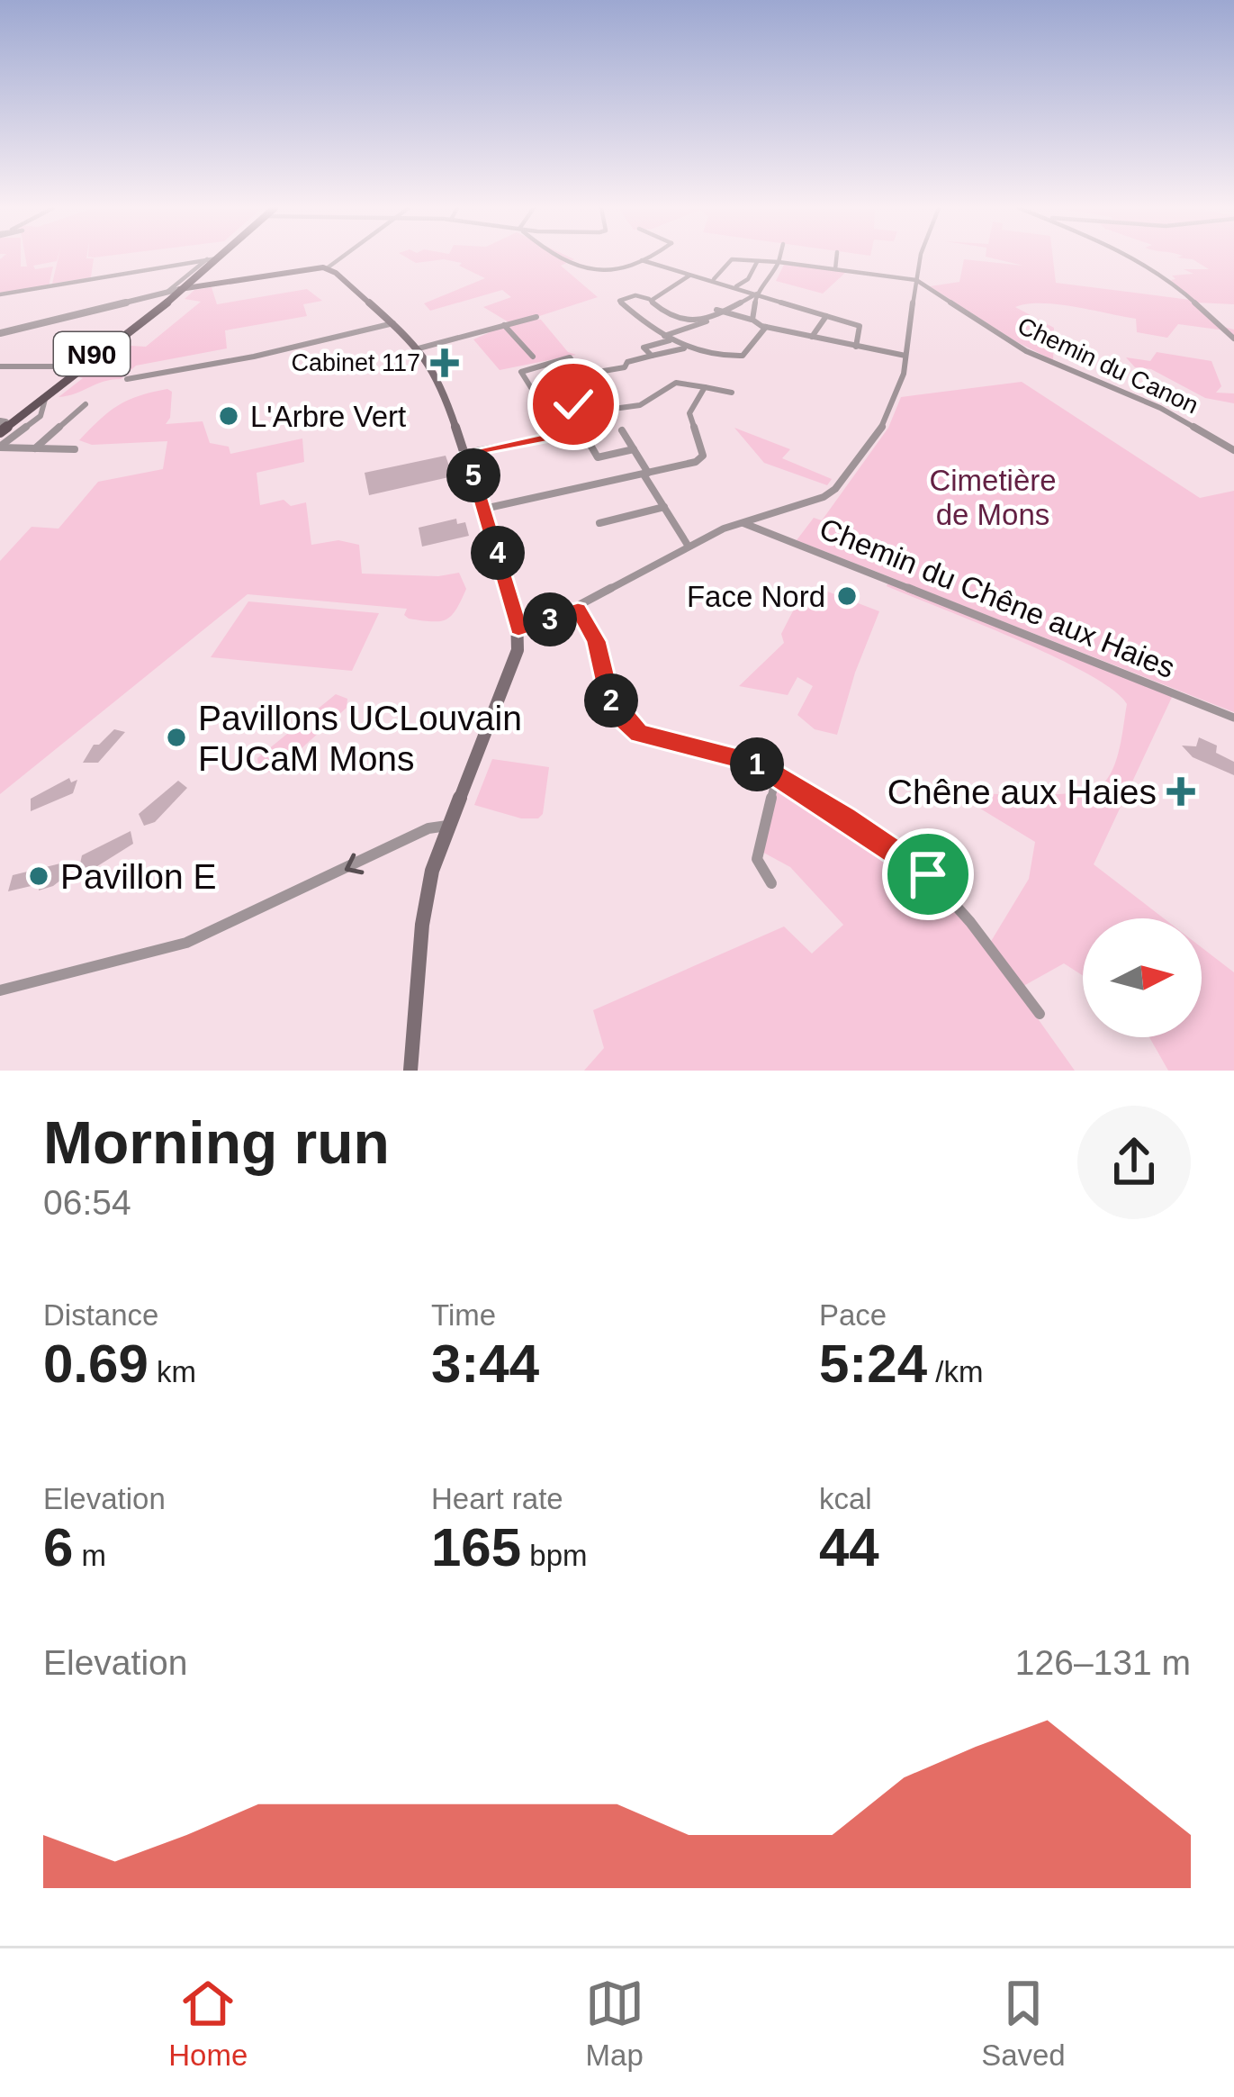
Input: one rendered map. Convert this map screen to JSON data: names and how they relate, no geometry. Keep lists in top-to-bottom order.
{
  "streets": {
    "main road": ["N90"],
    "street": ["Chemin du Canon", "Chemin du Chêne aux Haies"]
  },
  "parks": ["Cimetière de Mons"],
  "places": {
    "health": ["Cabinet 117", "Chêne aux Haies"],
    "other": [
      "L'Arbre Vert",
      "Face Nord",
      "Pavillons UCLouvain FUCaM Mons",
      "Pavillon E"
    ]
  },
  "north": "right",
  "page": {
    "pins": [
      "5",
      "4",
      "3",
      "2",
      "1"
    ],
    "heading": ["Morning run", "06:54"],
    "stats": [
      ["Distance", "0.69 km"],
      ["Time", "3:44"],
      ["Pace", "5:24 /km"],
      ["Elevation", "6 m"],
      ["Heart rate", "165 bpm"],
      ["kcal", "44"]
    ],
    "chart": ["Elevation", "126–131 m"],
    "tabs": ["Home", "Map", "Saved"]
  }
}
